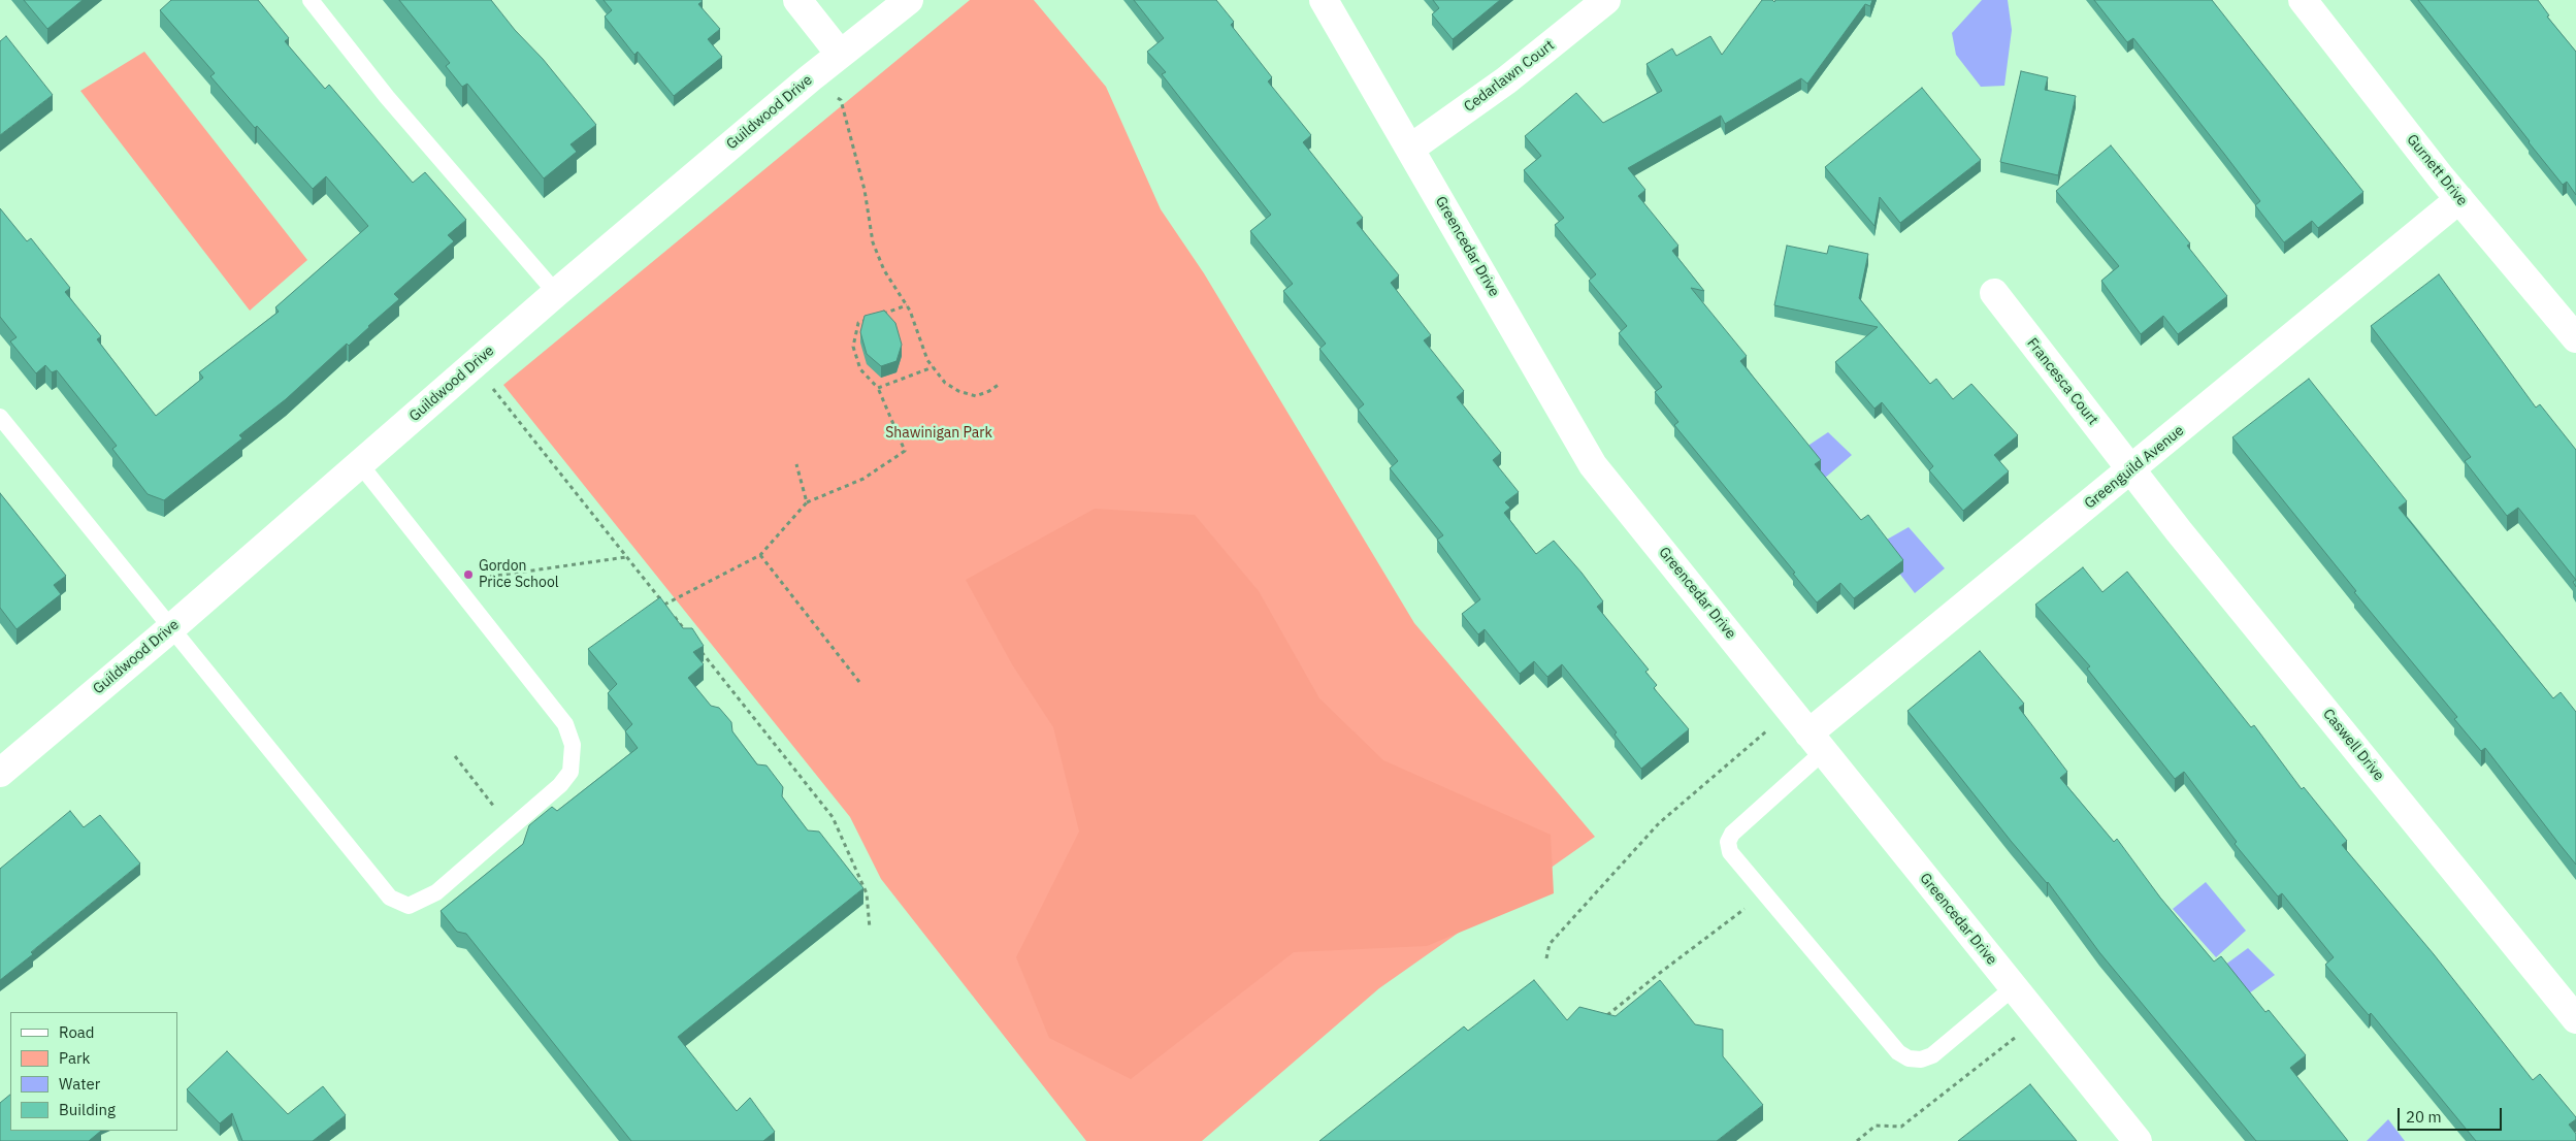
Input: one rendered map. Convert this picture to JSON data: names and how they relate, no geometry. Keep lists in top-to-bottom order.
{
  "streets": {
    "street": [
      "Cedarlawn Court",
      "Guildwood Drive",
      "Gurnett Drive",
      "Greencedar Drive",
      "Francesca Court",
      "Greenguild Avenue",
      "Caswell Drive"
    ]
  },
  "crossings": [
    ["Cedarlawn Court", "Greencedar Drive"],
    ["Gurnett Drive", "Greenguild Avenue"],
    ["Greencedar Drive", "Greenguild Avenue"],
    ["Francesca Court", "Greenguild Avenue"],
    ["Francesca Court", "Caswell Drive"],
    ["Greenguild Avenue", "Caswell Drive"]
  ],
  "parks": ["Shawinigan Park"],
  "places": ["Gordon Price School"],
  "legend": [
    "Road",
    "Park",
    "Water",
    "Building"
  ],
  "scale_bar": "20 m"
}
